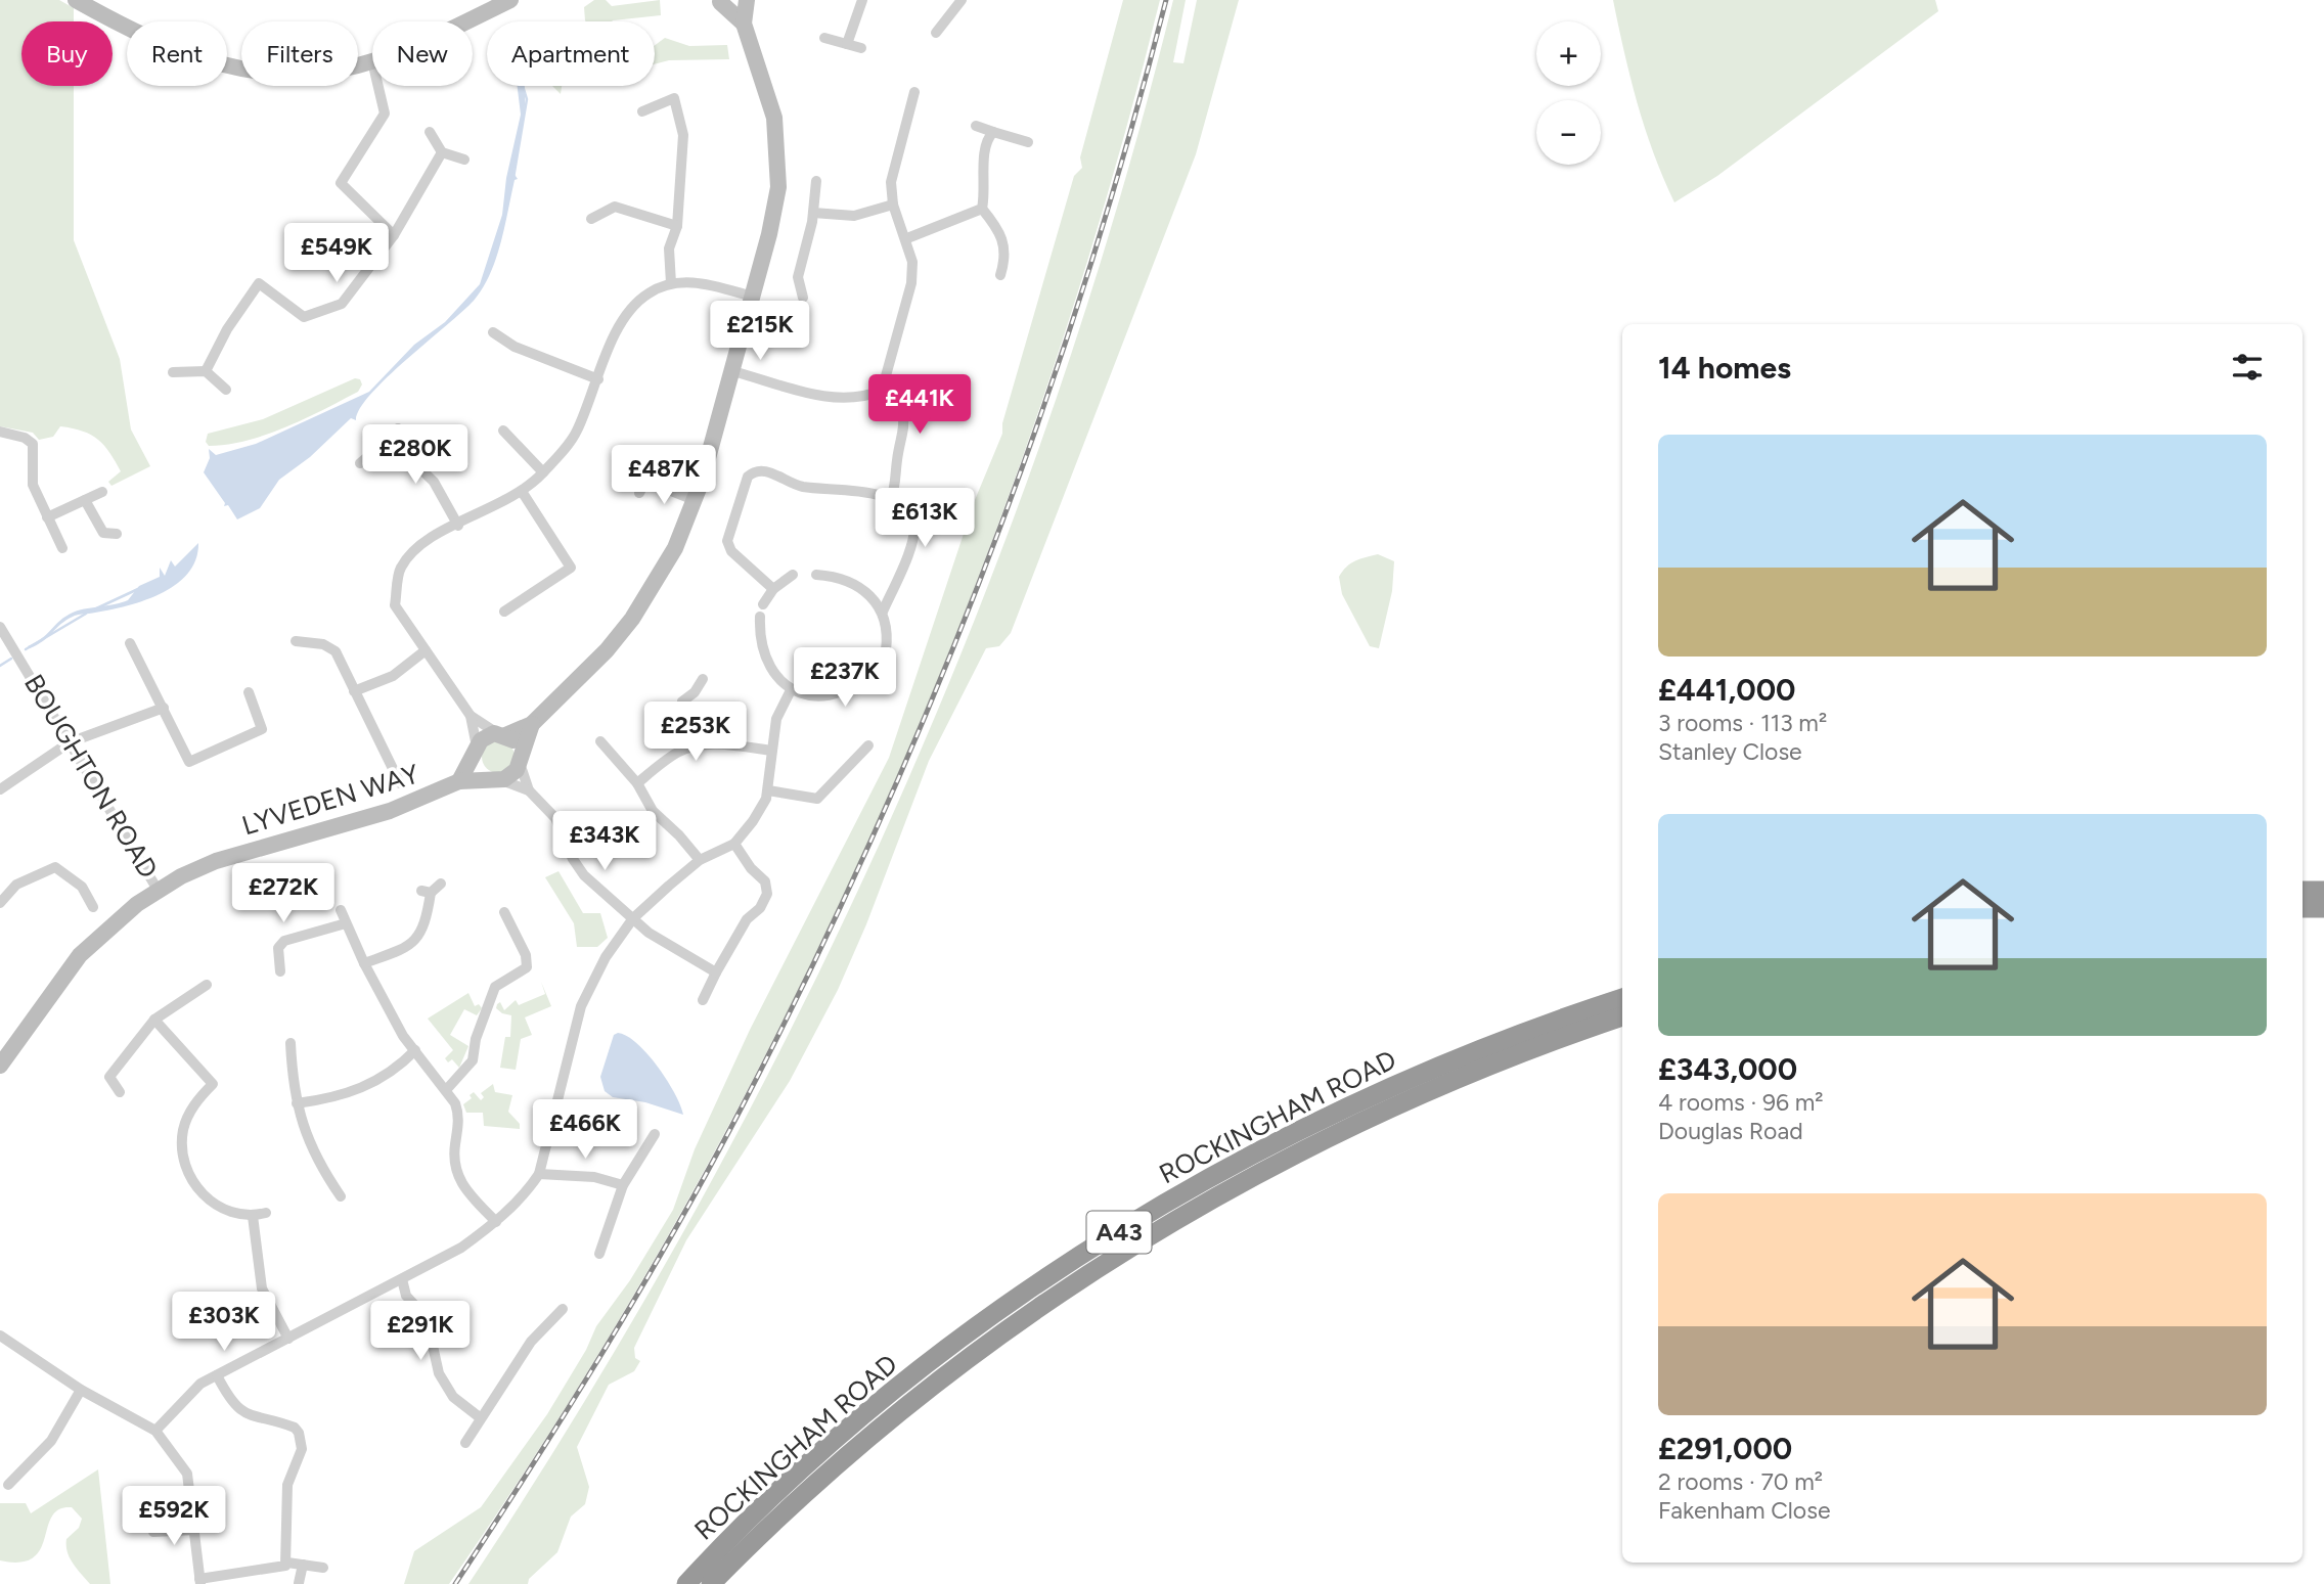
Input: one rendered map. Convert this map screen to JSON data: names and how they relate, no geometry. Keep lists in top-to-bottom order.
{
  "streets": {
    "highway": ["ROCKINGHAM ROAD", "A43"],
    "street": ["BOUGHTON ROAD", "LYVEDEN WAY"]
  },
  "crossings": [
    ["BOUGHTON ROAD", "LYVEDEN WAY"]
  ],
  "page": {
    "map_buttons": ["+", "−"],
    "chip": [
      "Buy",
      "Rent",
      "Filters",
      "New",
      "Apartment"
    ],
    "price": [
      "£549K",
      "£215K",
      "£441K",
      "£280K",
      "£487K",
      "£613K",
      "£237K",
      "£253K",
      "£343K",
      "£272K",
      "£466K",
      "£303K",
      "£291K",
      "£592K"
    ],
    "heading": "14 homes",
    "list": [
      {
        "name": "£441,000",
        "note": "3 rooms · 113 m² · Stanley Close"
      },
      {
        "name": "£343,000",
        "note": "4 rooms · 96 m² · Douglas Road"
      },
      {
        "name": "£291,000",
        "note": "2 rooms · 70 m² · Fakenham Close"
      }
    ]
  }
}
